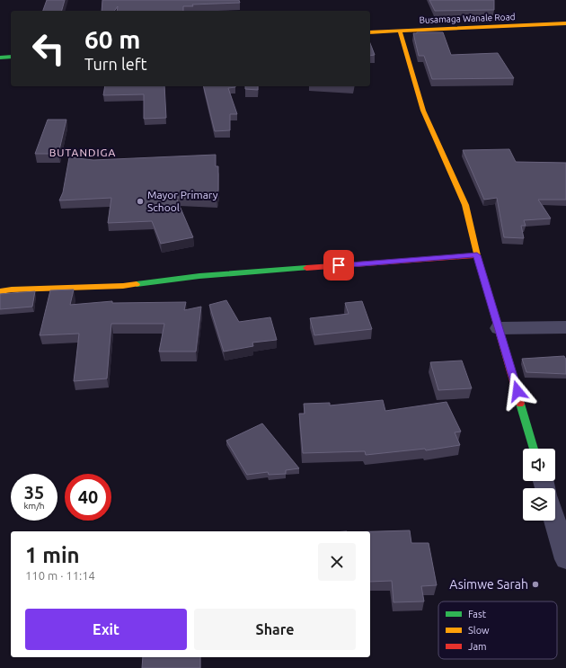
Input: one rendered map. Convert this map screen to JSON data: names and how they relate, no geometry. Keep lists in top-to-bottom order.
{
  "streets": {
    "street": ["Busamaga Wanale Road"]
  },
  "districts": ["BUTANDIGA"],
  "places": ["Mayor Primary School", "Asimwe Sarah"],
  "legend": ["Fast", "Slow", "Jam"],
  "page": {
    "turn": ["60 m", "Turn left"],
    "speed": "35 km/h",
    "limit": "40",
    "heading": ["1 min", "110 m · 11:14"],
    "buttons": ["Exit", "Share"]
  }
}
